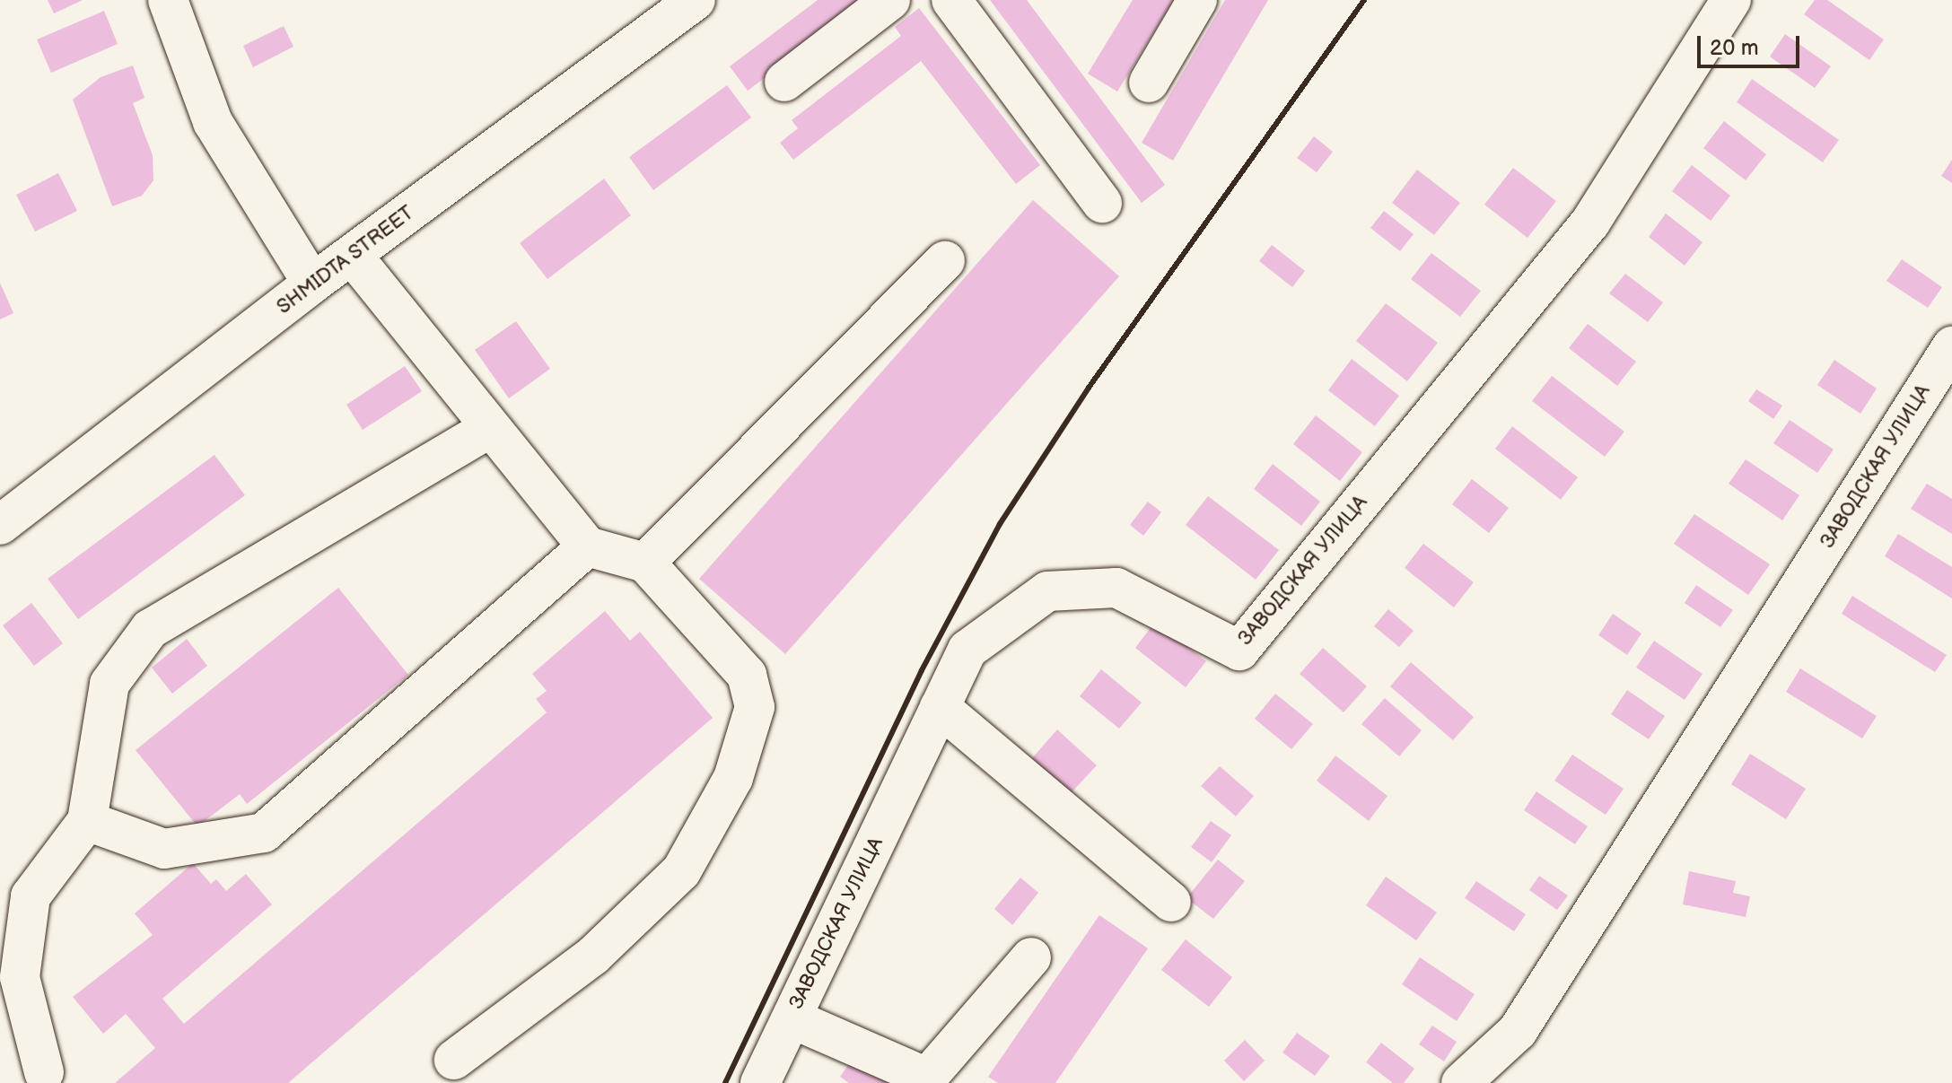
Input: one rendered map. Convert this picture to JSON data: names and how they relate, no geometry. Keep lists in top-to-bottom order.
{
  "streets": {
    "street": ["SHMIDTA STREET", "ЗАВОДСКАЯ УЛИЦА"]
  },
  "scale_bar": "20 m"
}
